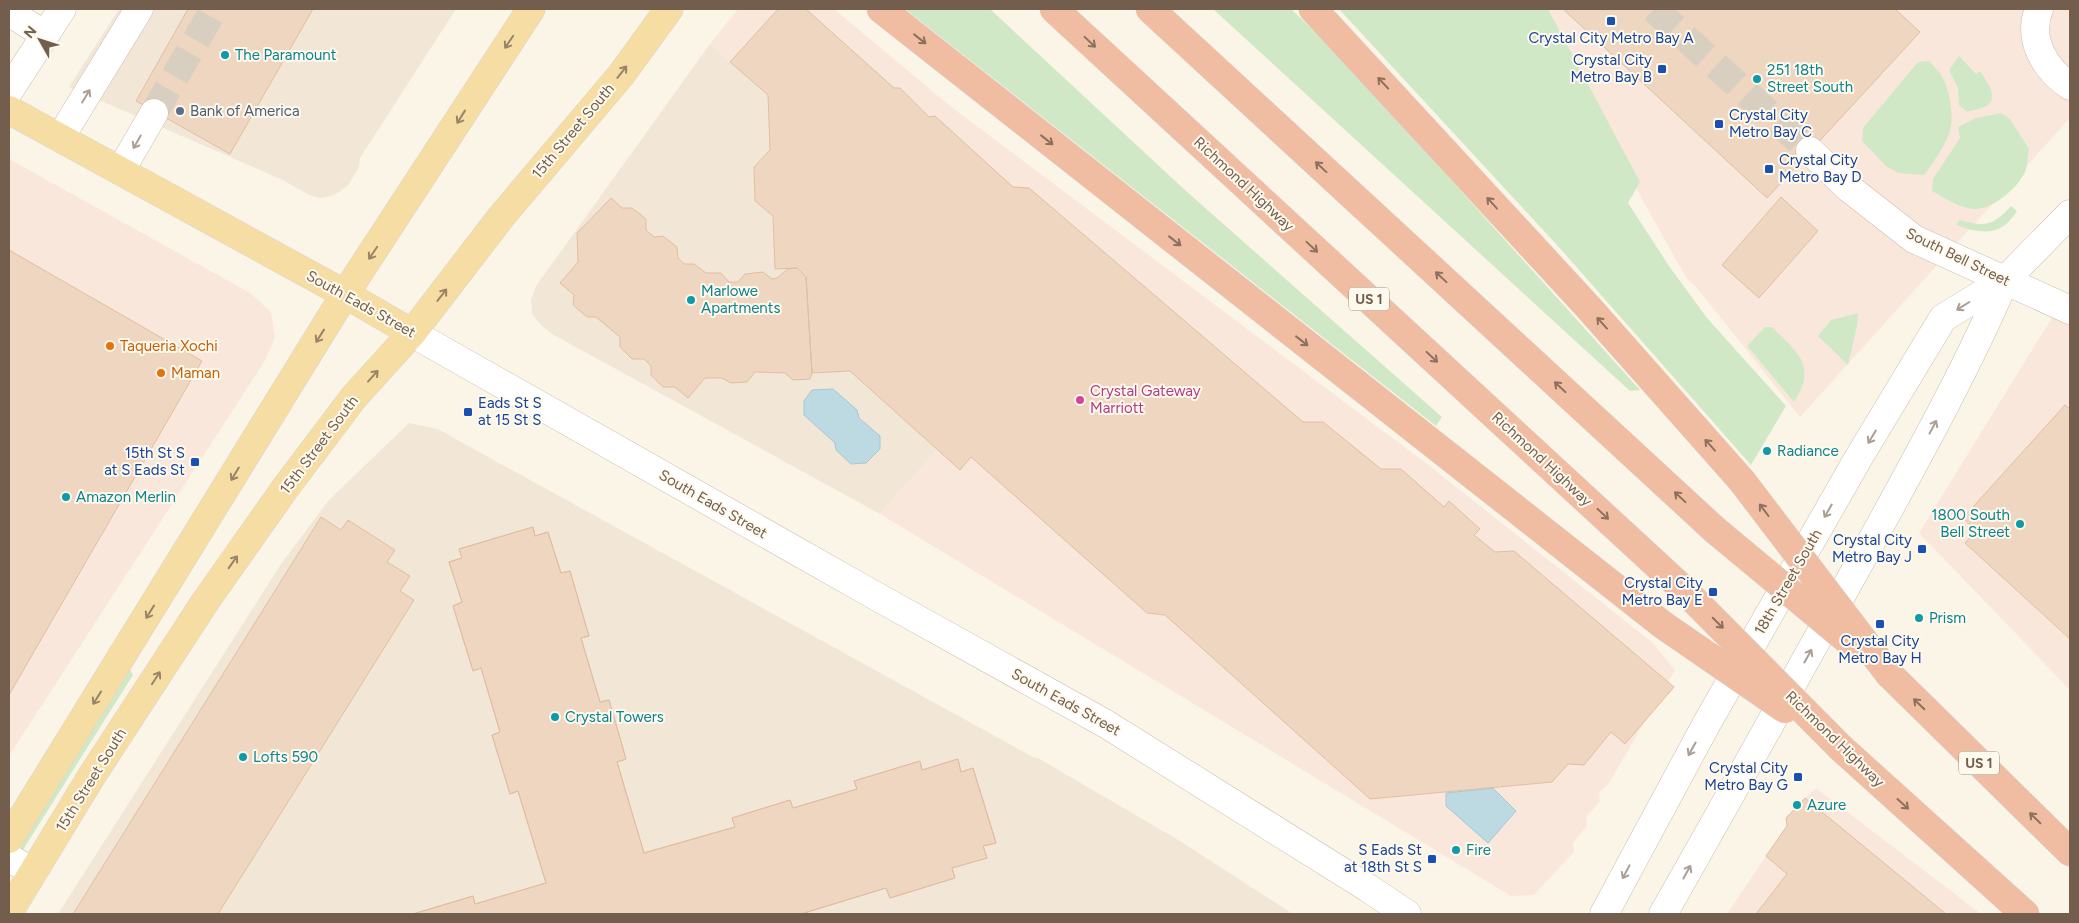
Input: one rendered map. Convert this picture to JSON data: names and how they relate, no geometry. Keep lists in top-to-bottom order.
{
  "streets": {
    "highway": ["Richmond Highway", "US 1"],
    "main road": ["15th Street South", "South Eads Street"],
    "street": ["South Bell Street", "18th Street South"]
  },
  "crossings": [
    ["15th Street South", "South Eads Street"],
    ["South Bell Street", "18th Street South"]
  ],
  "places": {
    "transit": [
      "Crystal City Metro Bay A",
      "Crystal City Metro Bay B",
      "Crystal City Metro Bay C",
      "Crystal City Metro Bay D",
      "Eads St S at 15 St S",
      "15th St S at S Eads St",
      "Crystal City Metro Bay J",
      "Crystal City Metro Bay E",
      "Crystal City Metro Bay H",
      "Crystal City Metro Bay G",
      "S Eads St at 18th St S"
    ],
    "other": [
      "The Paramount",
      "251 18th Street South",
      "Bank of America",
      "Marlowe Apartments",
      "Taqueria Xochi",
      "Maman",
      "Crystal Gateway Marriott",
      "Radiance",
      "Amazon Merlin",
      "1800 South Bell Street",
      "Prism",
      "Crystal Towers",
      "Lofts 590",
      "Azure",
      "Fire"
    ]
  },
  "north": "top left"
}
